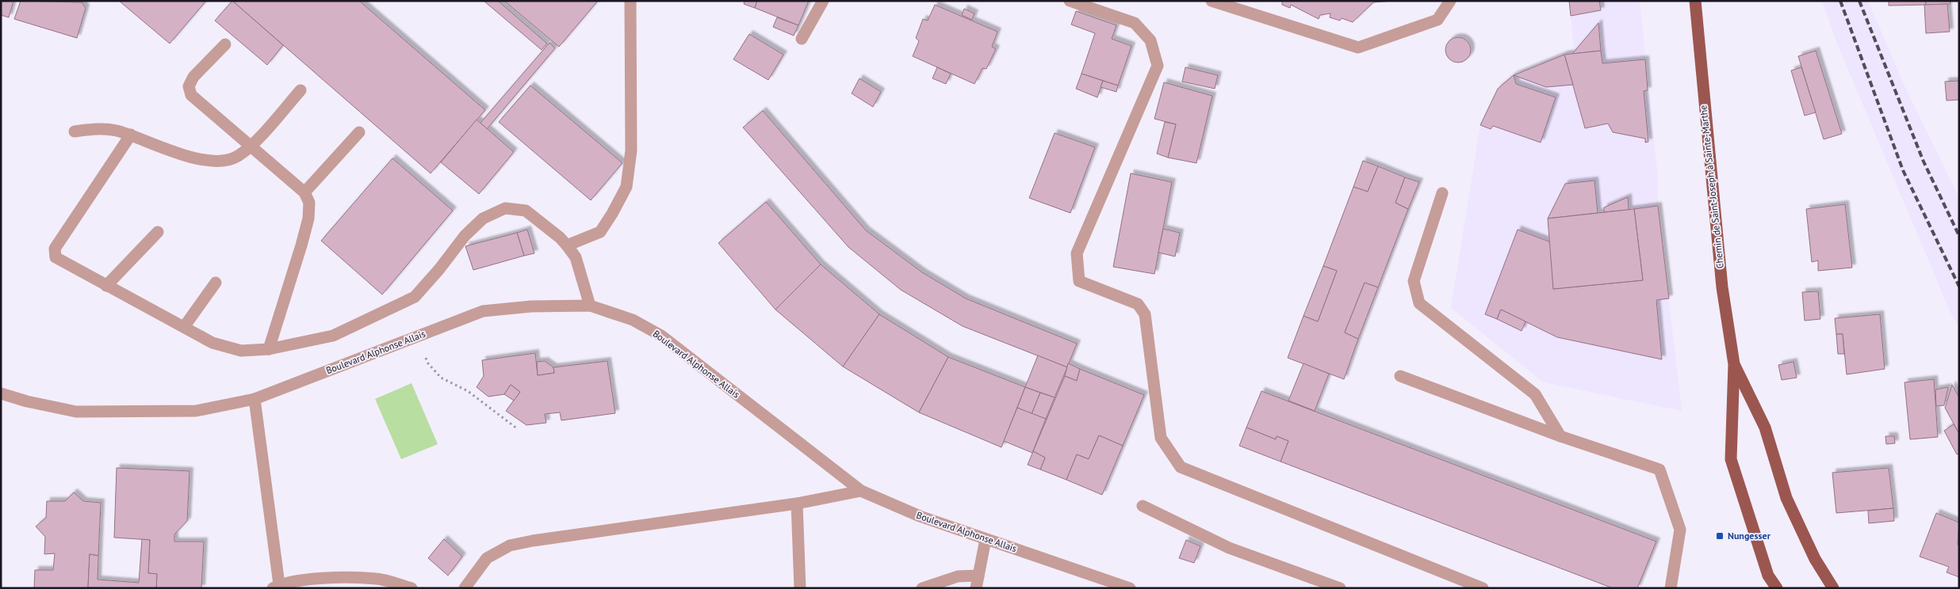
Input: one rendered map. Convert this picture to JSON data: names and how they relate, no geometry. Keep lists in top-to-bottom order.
{
  "streets": {
    "main road": ["Chemin de Saint-Joseph à Sainte-Marthe"],
    "street": ["Boulevard Alphonse Allais"]
  },
  "places": {
    "transit": ["Nungesser"]
  }
}
